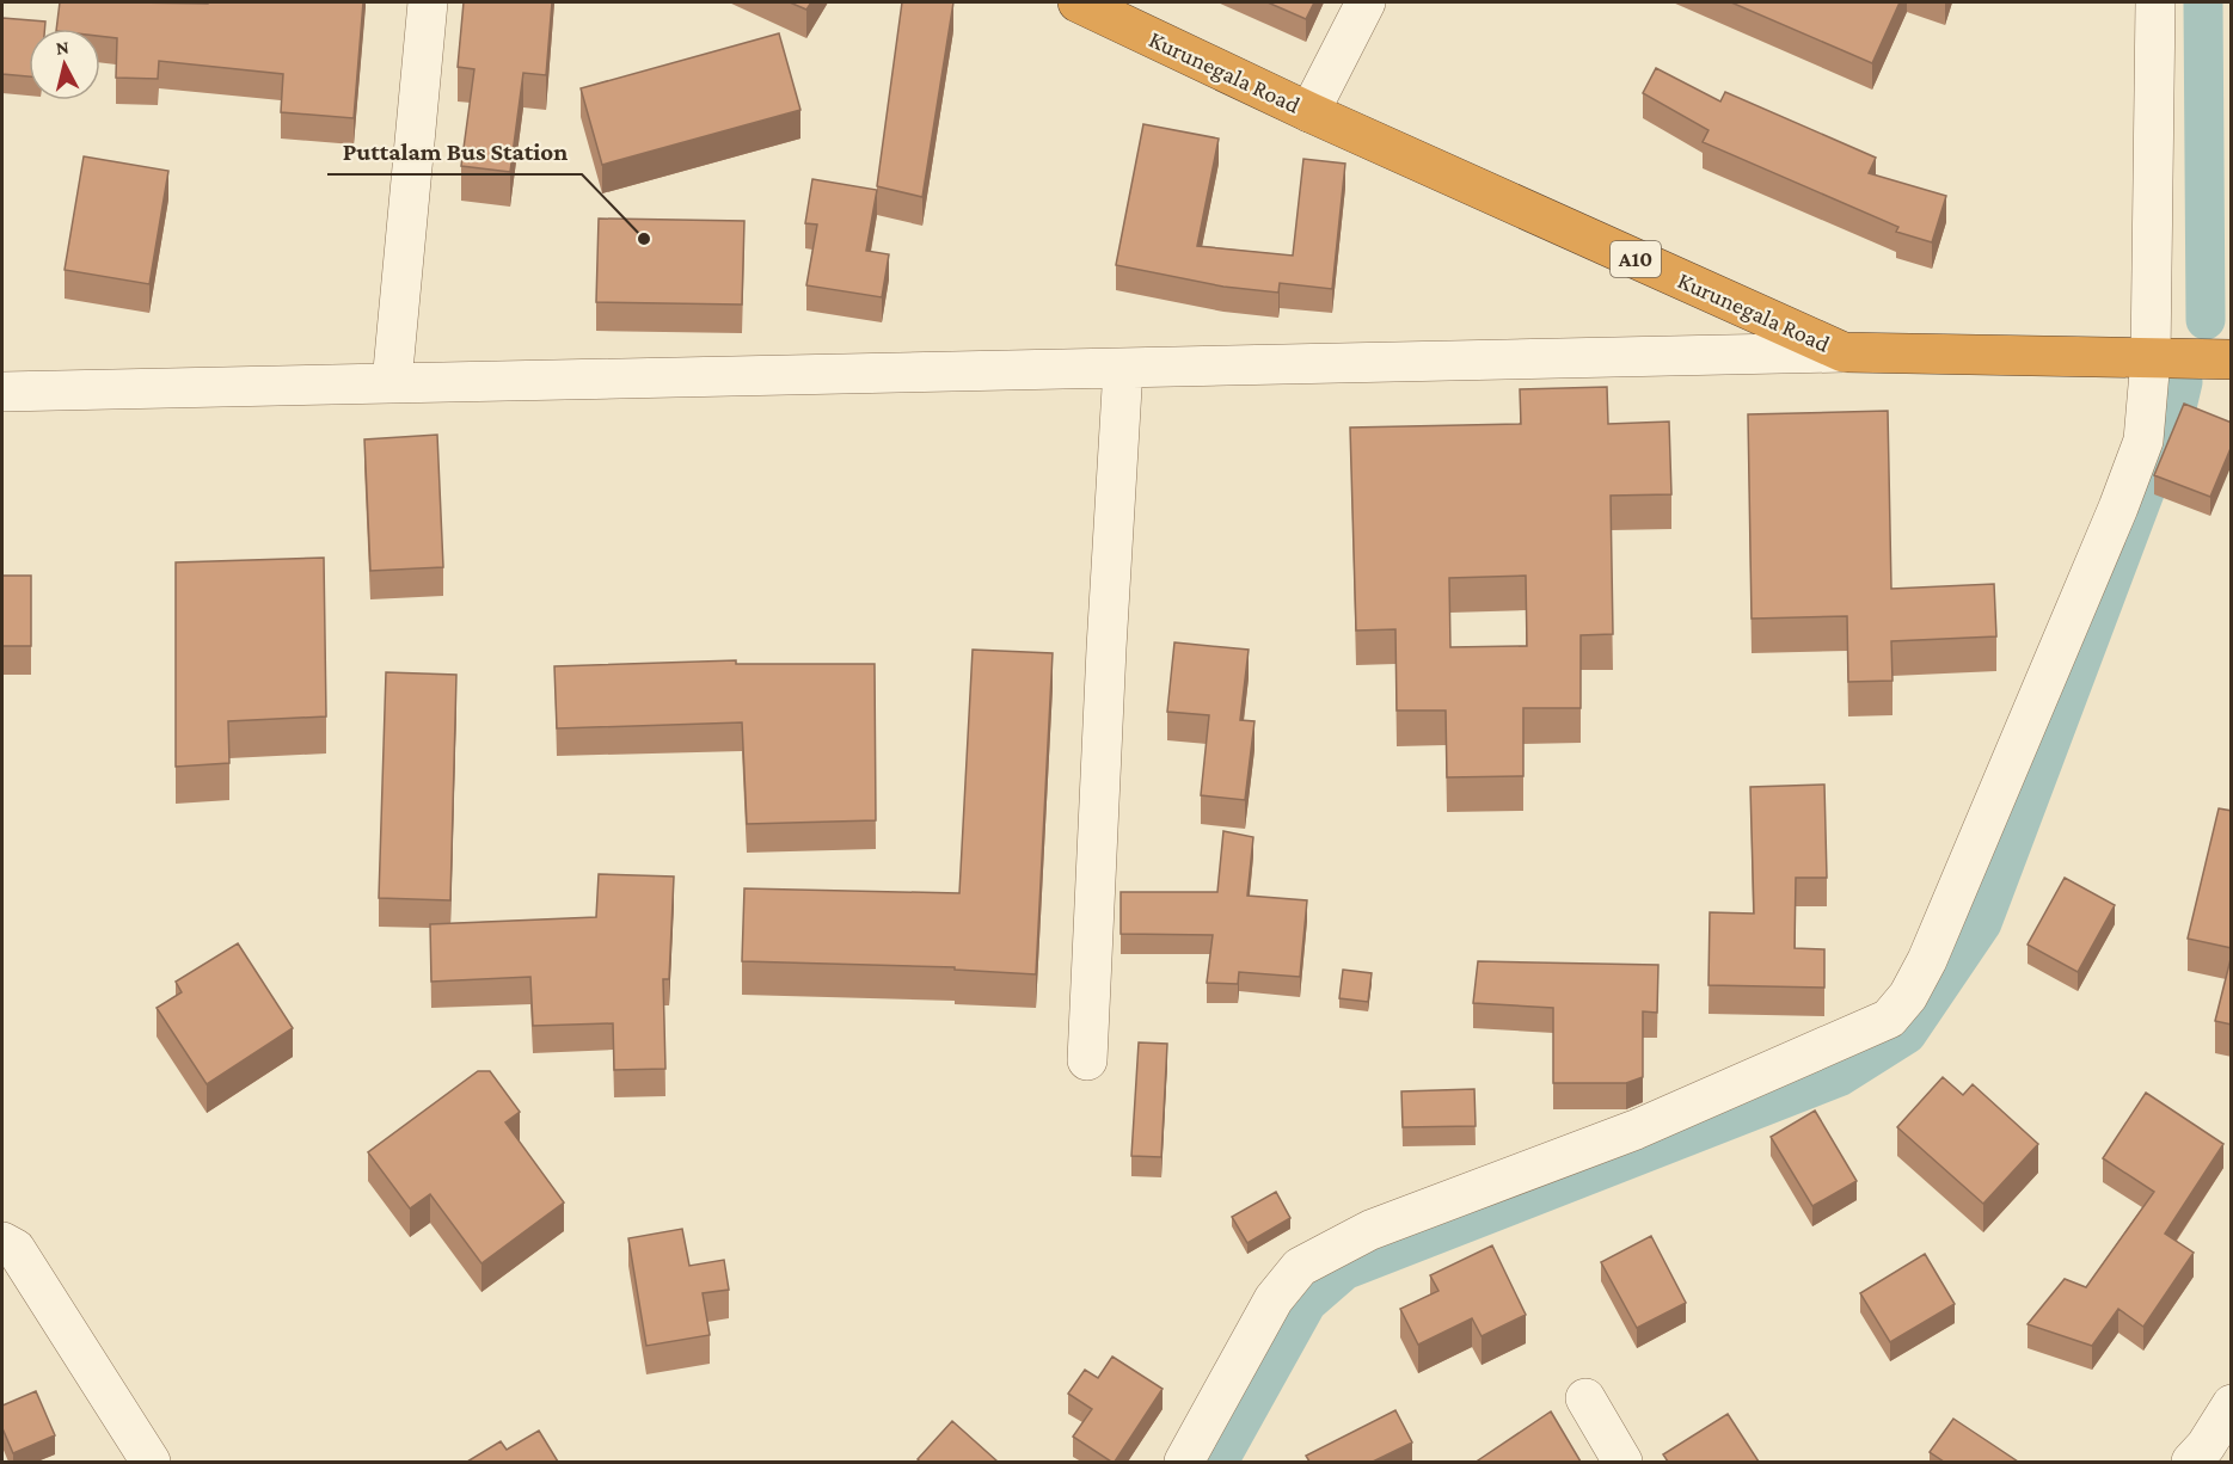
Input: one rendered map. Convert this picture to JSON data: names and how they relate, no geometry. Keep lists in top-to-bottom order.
{
  "streets": {
    "highway": ["Kurunegala Road", "A10"]
  },
  "places": ["Puttalam Bus Station"],
  "north": "top"
}
